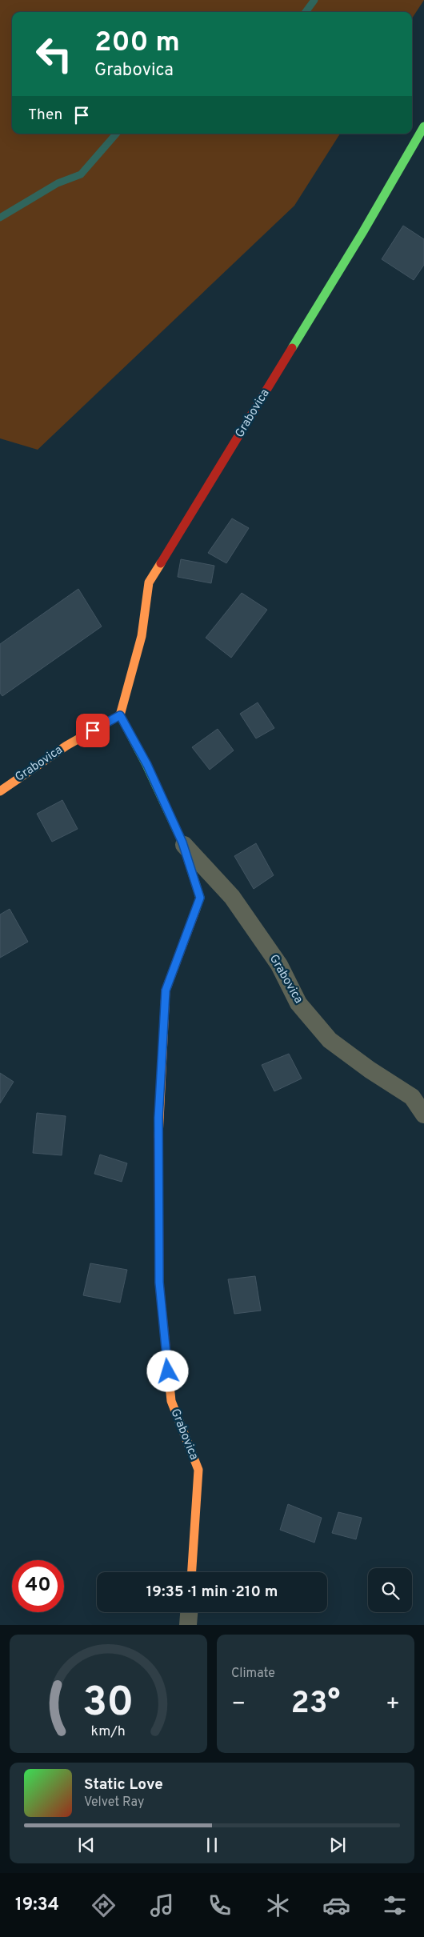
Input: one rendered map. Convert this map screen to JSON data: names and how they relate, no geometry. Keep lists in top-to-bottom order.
{
  "streets": {
    "street": ["Grabovica"]
  },
  "page": {
    "turn": ["200 m", "Grabovica"],
    "then": "Then",
    "limit": "40",
    "trip": "19:35 · 1 min · 210 m",
    "tile": "Climate",
    "heat": ["−", "23°", "+"],
    "song": ["Static Love", "Velvet Ray"],
    "tabs": "19:34",
    "gauge": ["30", "km/h"]
  }
}
